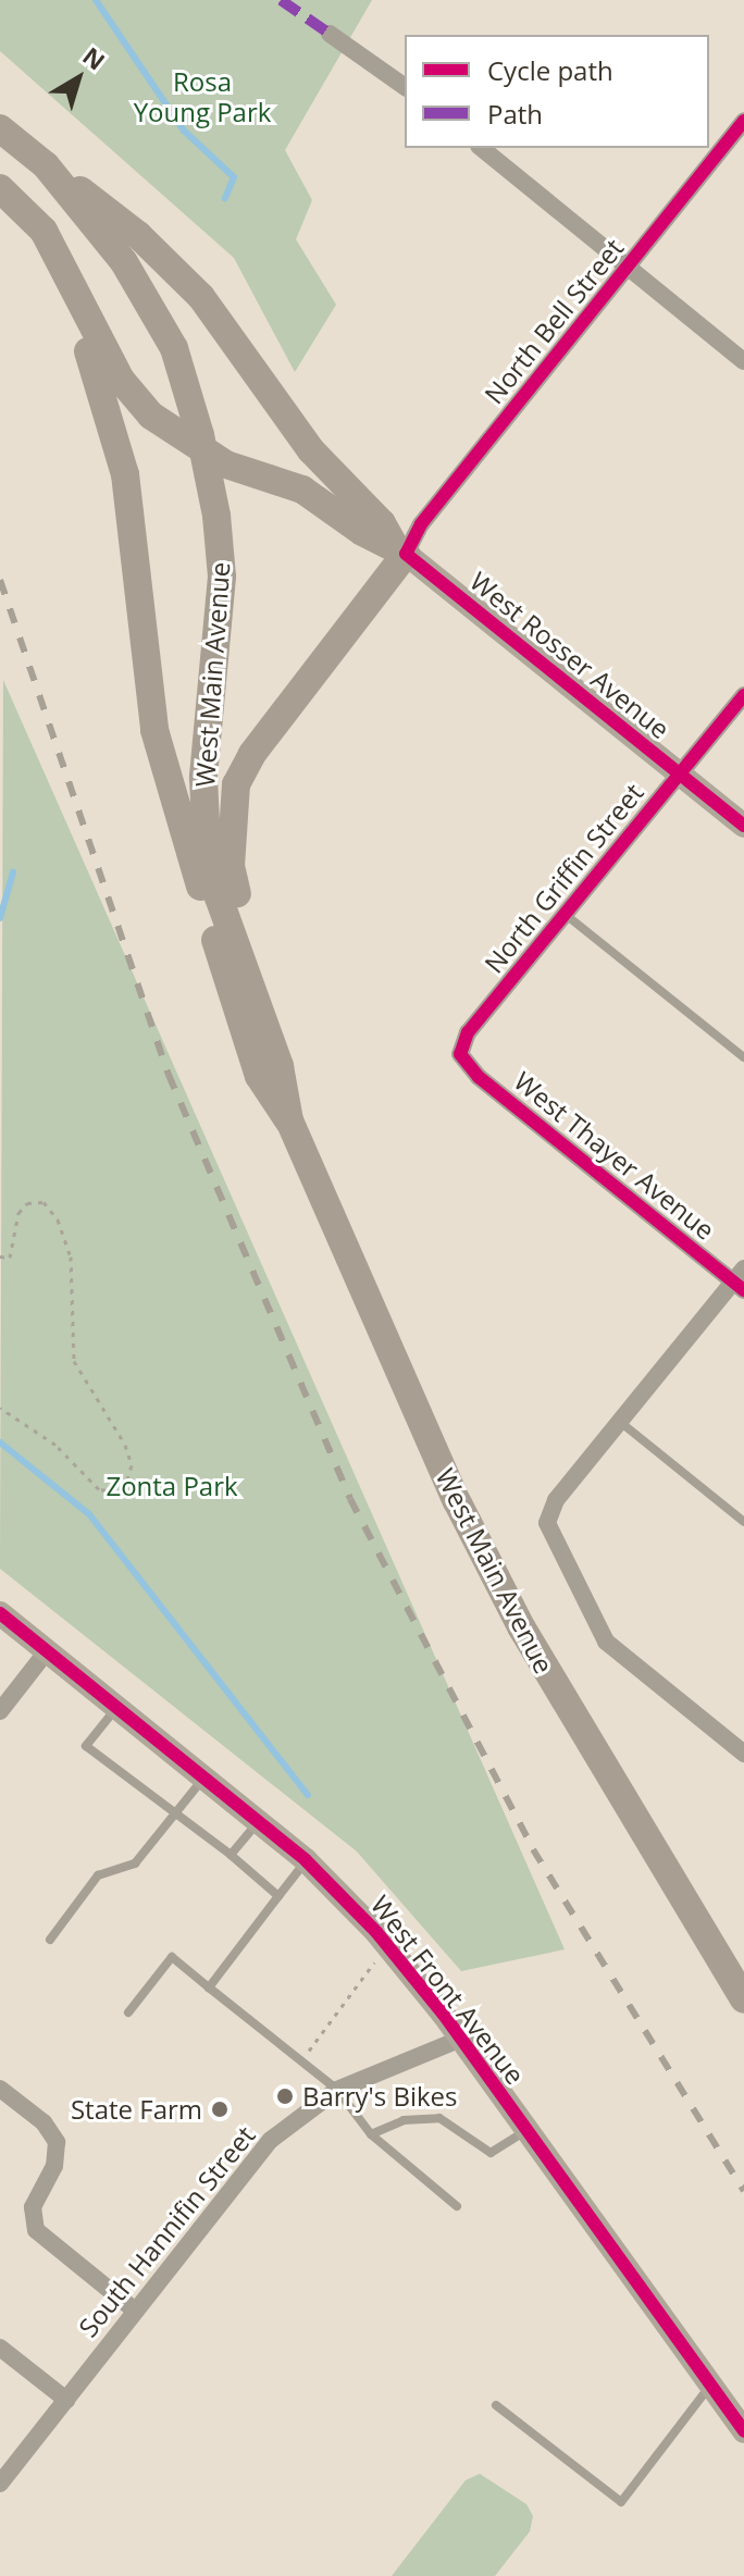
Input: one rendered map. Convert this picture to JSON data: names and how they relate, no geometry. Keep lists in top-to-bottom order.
{
  "streets": {
    "main road": ["West Main Avenue"],
    "street": [
      "North Bell Street",
      "West Rosser Avenue",
      "North Griffin Street",
      "West Thayer Avenue",
      "West Front Avenue",
      "South Hannifin Street"
    ]
  },
  "crossings": [
    ["North Bell Street", "West Rosser Avenue"],
    ["West Rosser Avenue", "North Griffin Street"],
    ["North Griffin Street", "West Thayer Avenue"],
    ["West Front Avenue", "South Hannifin Street"]
  ],
  "parks": ["Rosa Young Park", "Zonta Park"],
  "places": ["Barry's Bikes", "State Farm"],
  "legend": ["Cycle path", "Path"],
  "north": "top right"
}
